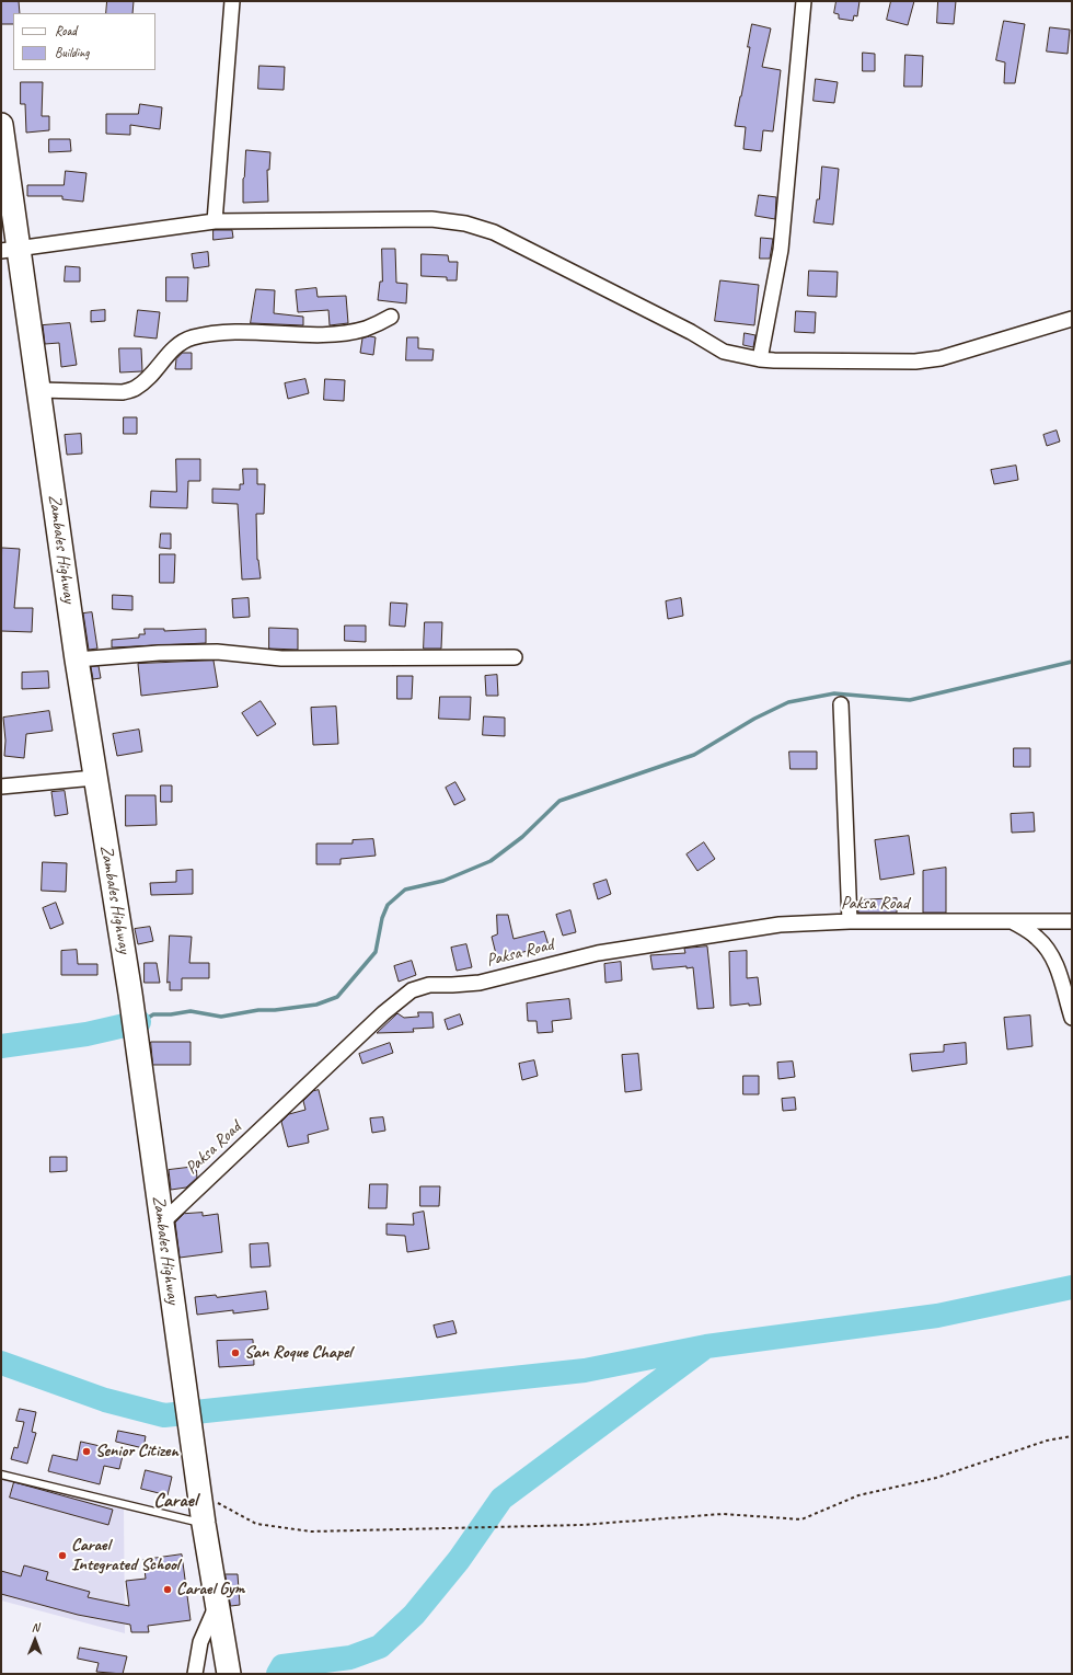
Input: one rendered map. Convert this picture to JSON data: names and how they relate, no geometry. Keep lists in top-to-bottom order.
{
  "streets": {
    "main road": ["Zambales Highway"],
    "street": ["Paksa Road"]
  },
  "crossings": [
    ["Zambales Highway", "Paksa Road"]
  ],
  "districts": ["Carael"],
  "places": [
    "San Roque Chapel",
    "Senior Citizen",
    "Carael Integrated School",
    "Carael Gym"
  ],
  "legend": ["Road", "Building"],
  "north": "top"
}
